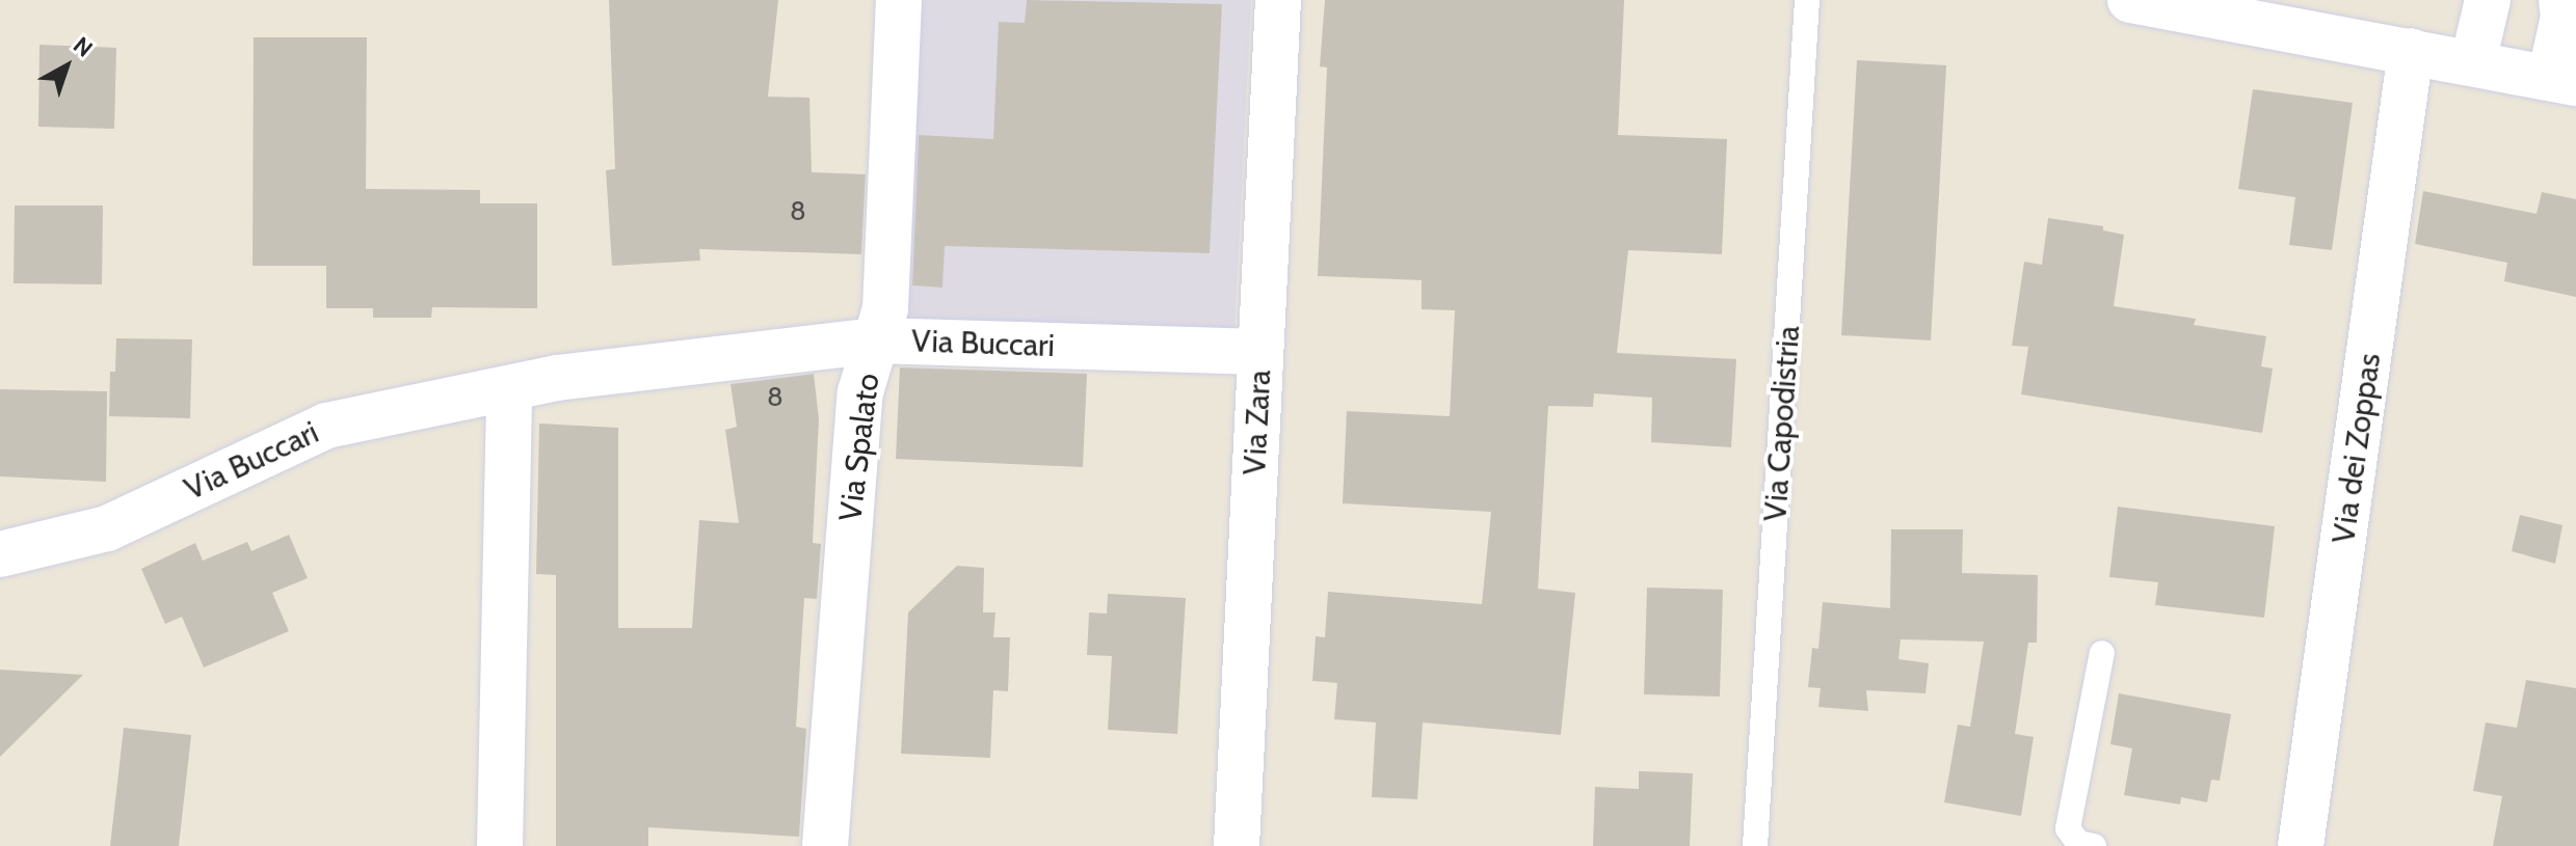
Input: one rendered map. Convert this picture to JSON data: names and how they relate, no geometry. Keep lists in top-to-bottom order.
{
  "streets": {
    "street": [
      "Via Buccari",
      "Via Zara",
      "Via Spalato",
      "Via dei Zoppas"
    ],
    "lane": ["Via Capodistria"]
  },
  "crossings": [
    ["Via Buccari", "Via Zara"],
    ["Via Buccari", "Via Spalato"]
  ],
  "house_numbers": ["8", "8"],
  "north": "top right"
}
